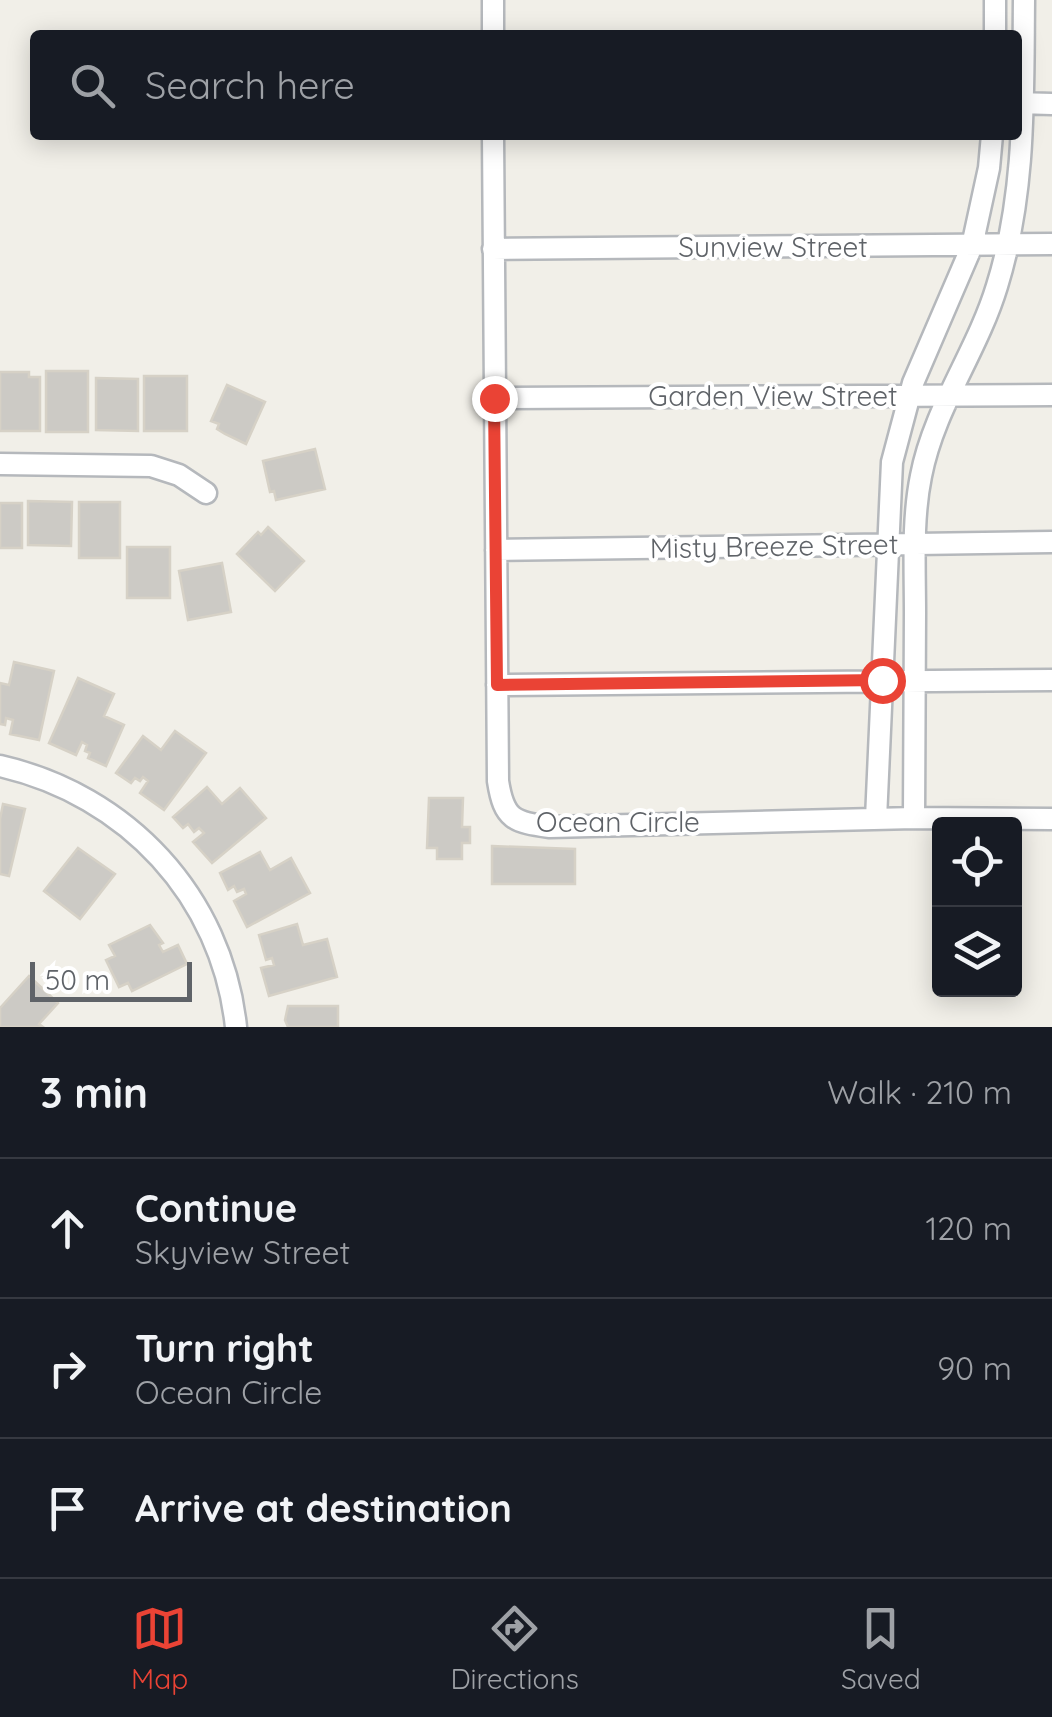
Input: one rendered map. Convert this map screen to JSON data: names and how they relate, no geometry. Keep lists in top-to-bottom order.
{
  "streets": {
    "street": [
      "Sunview Street",
      "Garden View Street",
      "Misty Breeze Street",
      "Ocean Circle"
    ]
  },
  "crossings": [
    ["Sunview Street", "Ocean Circle"],
    ["Garden View Street", "Ocean Circle"],
    ["Misty Breeze Street", "Ocean Circle"]
  ],
  "scale_bar": "50 m",
  "page": {
    "search": "Search here",
    "scale": "50 m",
    "heading": ["3 min", "Walk · 210 m"],
    "list": [
      ["Continue", "Skyview Street", "120 m"],
      ["Turn right", "Ocean Circle", "90 m"],
      "Arrive at destination"
    ],
    "nav": ["Map", "Directions", "Saved"]
  }
}
